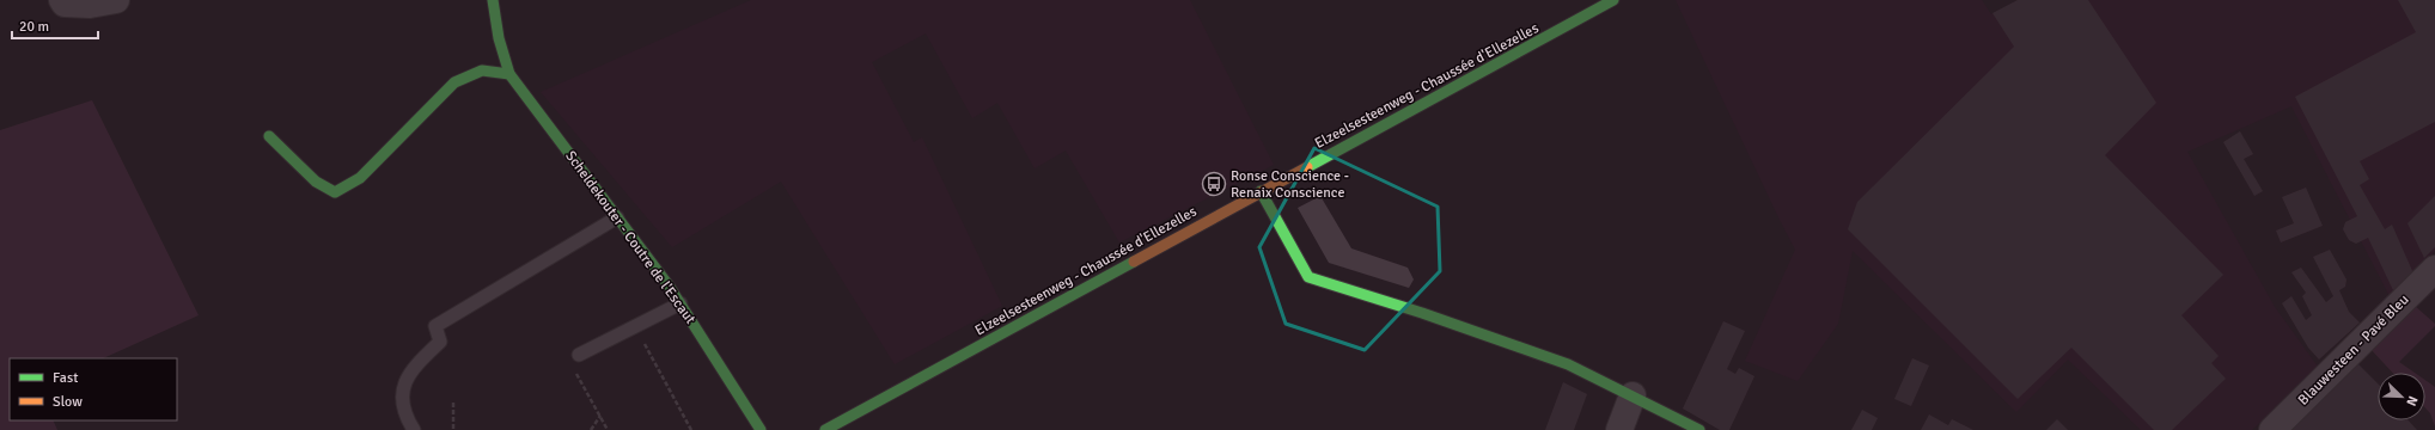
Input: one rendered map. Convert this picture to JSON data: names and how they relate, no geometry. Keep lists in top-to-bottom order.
{
  "streets": {
    "street": ["Elzeelsesteenweg - Chaussée d'Ellezelles", "Scheldekouter - Coutre de l'Escaut", "Blauwesteen - Pavé Bleu"]
  },
  "places": {
    "bus stop": ["Ronse Conscience - Renaix Conscience"]
  },
  "legend": ["Fast", "Slow"],
  "scale_bar": "20 m",
  "north": "bottom right"
}
